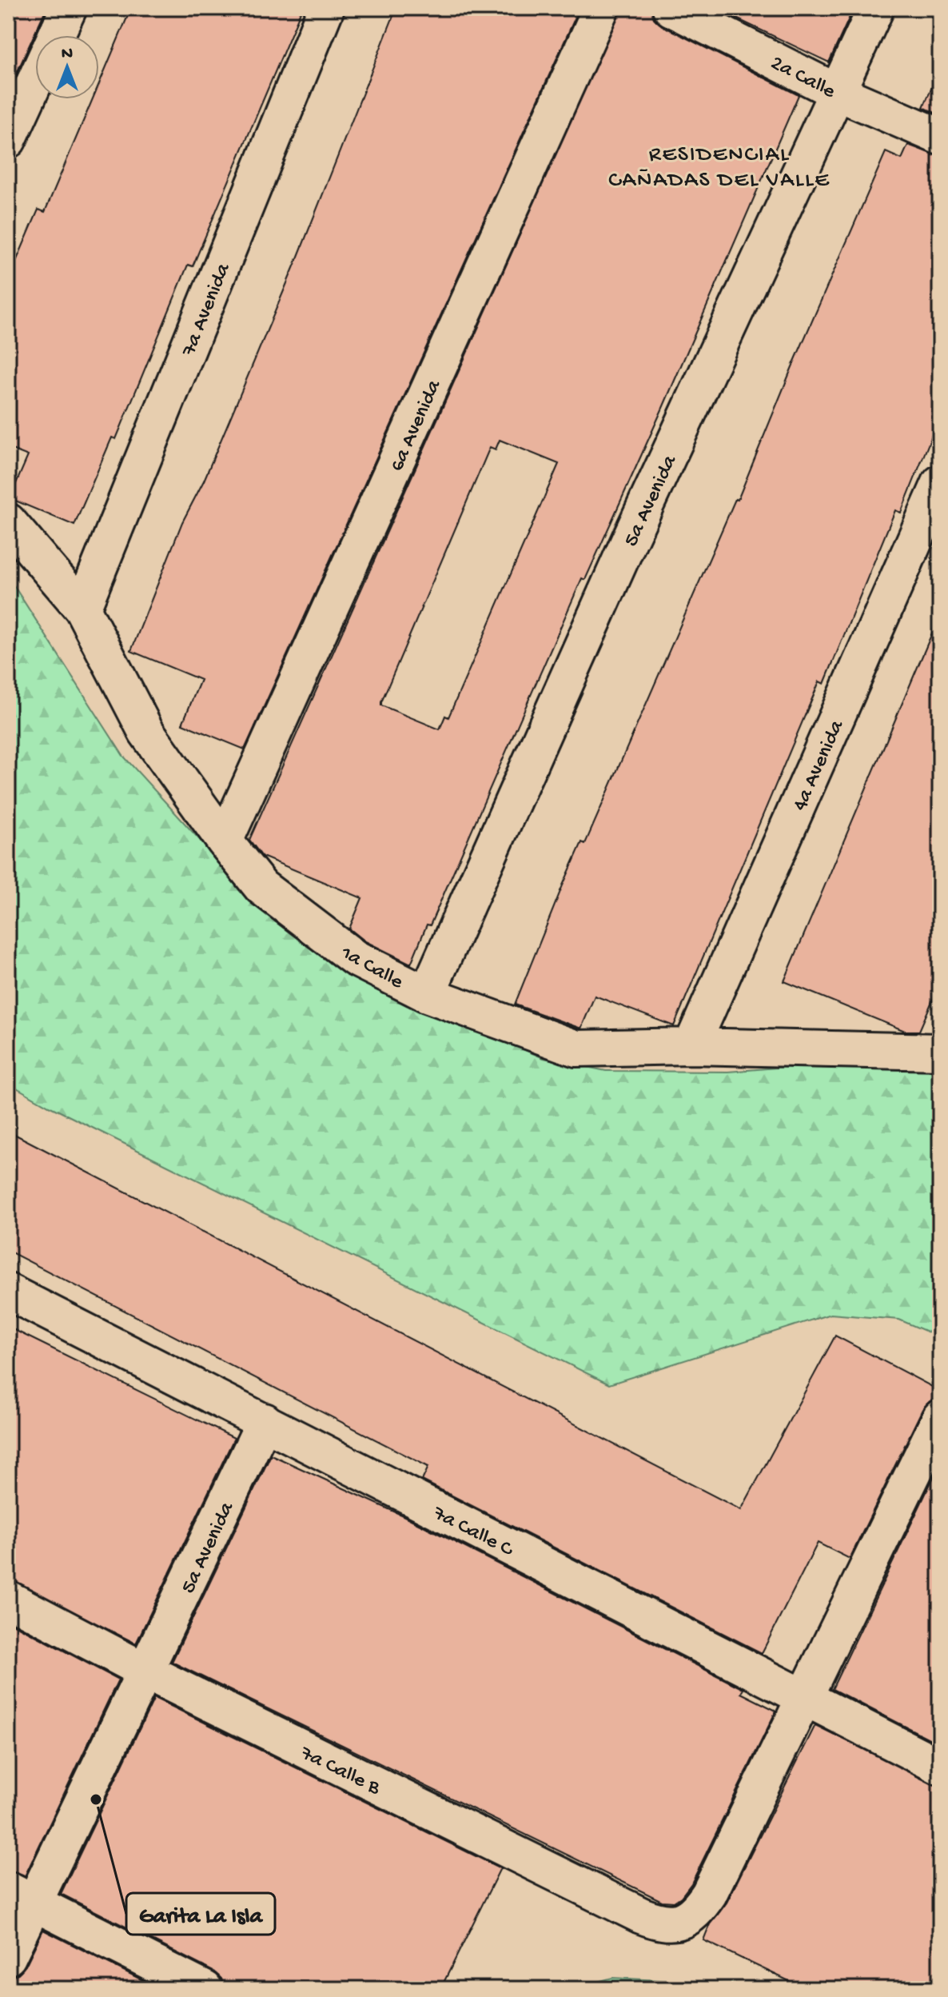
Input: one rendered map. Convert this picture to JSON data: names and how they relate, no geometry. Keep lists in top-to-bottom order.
{
  "streets": {
    "street": [
      "2a Calle",
      "7a Avenida",
      "6a Avenida",
      "5a Avenida",
      "4a Avenida",
      "1a Calle",
      "7a Calle C",
      "7a Calle B"
    ]
  },
  "crossings": [
    ["2a Calle", "5a Avenida"],
    ["7a Avenida", "1a Calle"],
    ["6a Avenida", "1a Calle"],
    ["5a Avenida", "1a Calle"],
    ["5a Avenida", "7a Calle C"],
    ["5a Avenida", "7a Calle B"],
    ["4a Avenida", "1a Calle"],
    ["7a Calle C", "7a Calle B"]
  ],
  "districts": ["RESIDENCIAL CAÑADAS DEL VALLE"],
  "places": ["Garita La Isla"],
  "north": "top"
}
